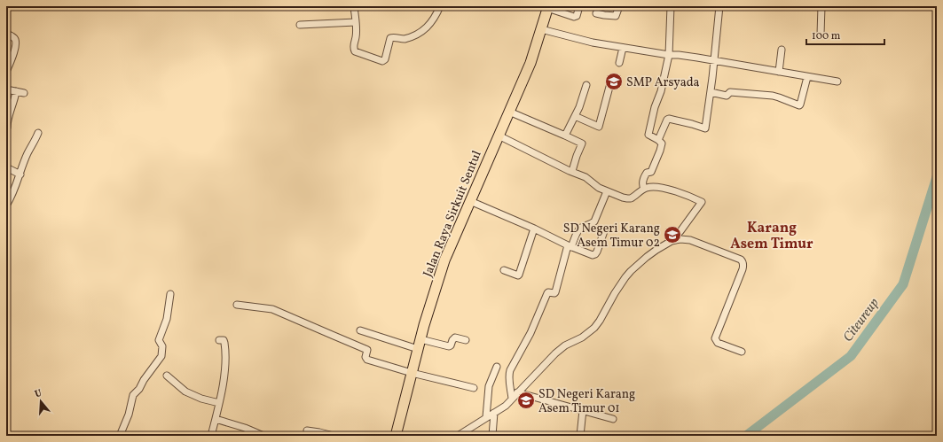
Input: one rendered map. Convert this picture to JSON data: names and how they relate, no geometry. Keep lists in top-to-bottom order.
{
  "streets": {
    "main road": ["Jalan Raya Sirkuit Sentul"]
  },
  "districts": ["Karang Asem Timur"],
  "water": ["Citeureup"],
  "places": {
    "school or university": ["SMP Arsyada", "SD Negeri Karang Asem Timur 02", "SD Negeri Karang Asem Timur 01"]
  },
  "scale_bar": "100 m",
  "north": "top"
}
